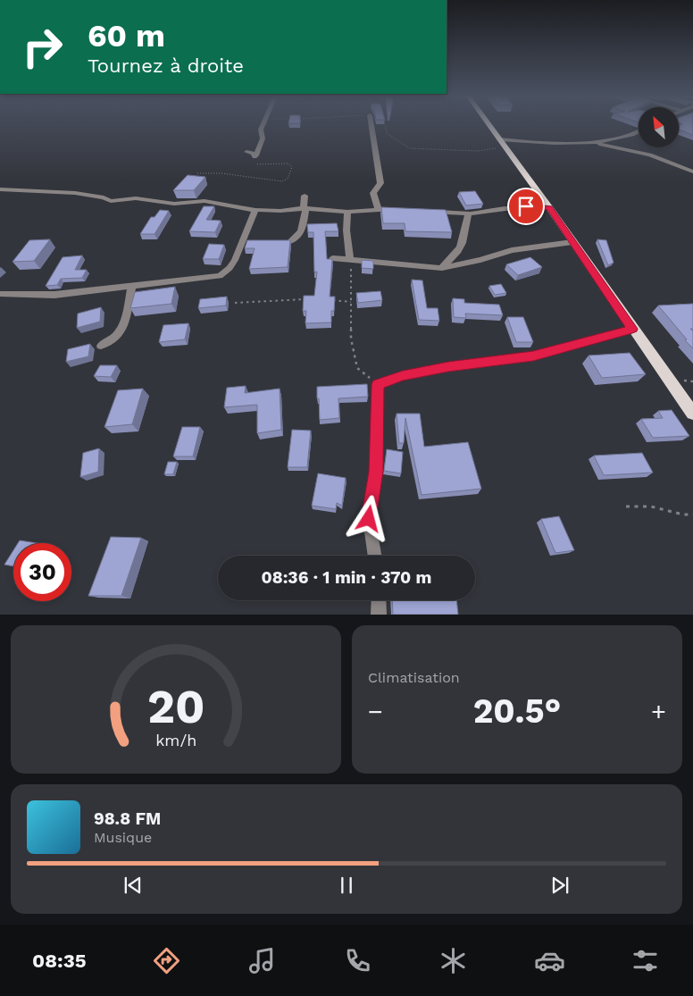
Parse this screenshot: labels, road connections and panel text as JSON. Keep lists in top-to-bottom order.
{
  "north": "top left",
  "page": {
    "turn": ["60 m", "Tournez à droite"],
    "limit": "30",
    "trip": "08:36 · 1 min · 370 m",
    "tile": "Climatisation",
    "heat": ["−", "20.5°", "+"],
    "song": ["98.8 FM", "Musique"],
    "tabs": "08:35",
    "gauge": ["20", "km/h"]
  }
}
